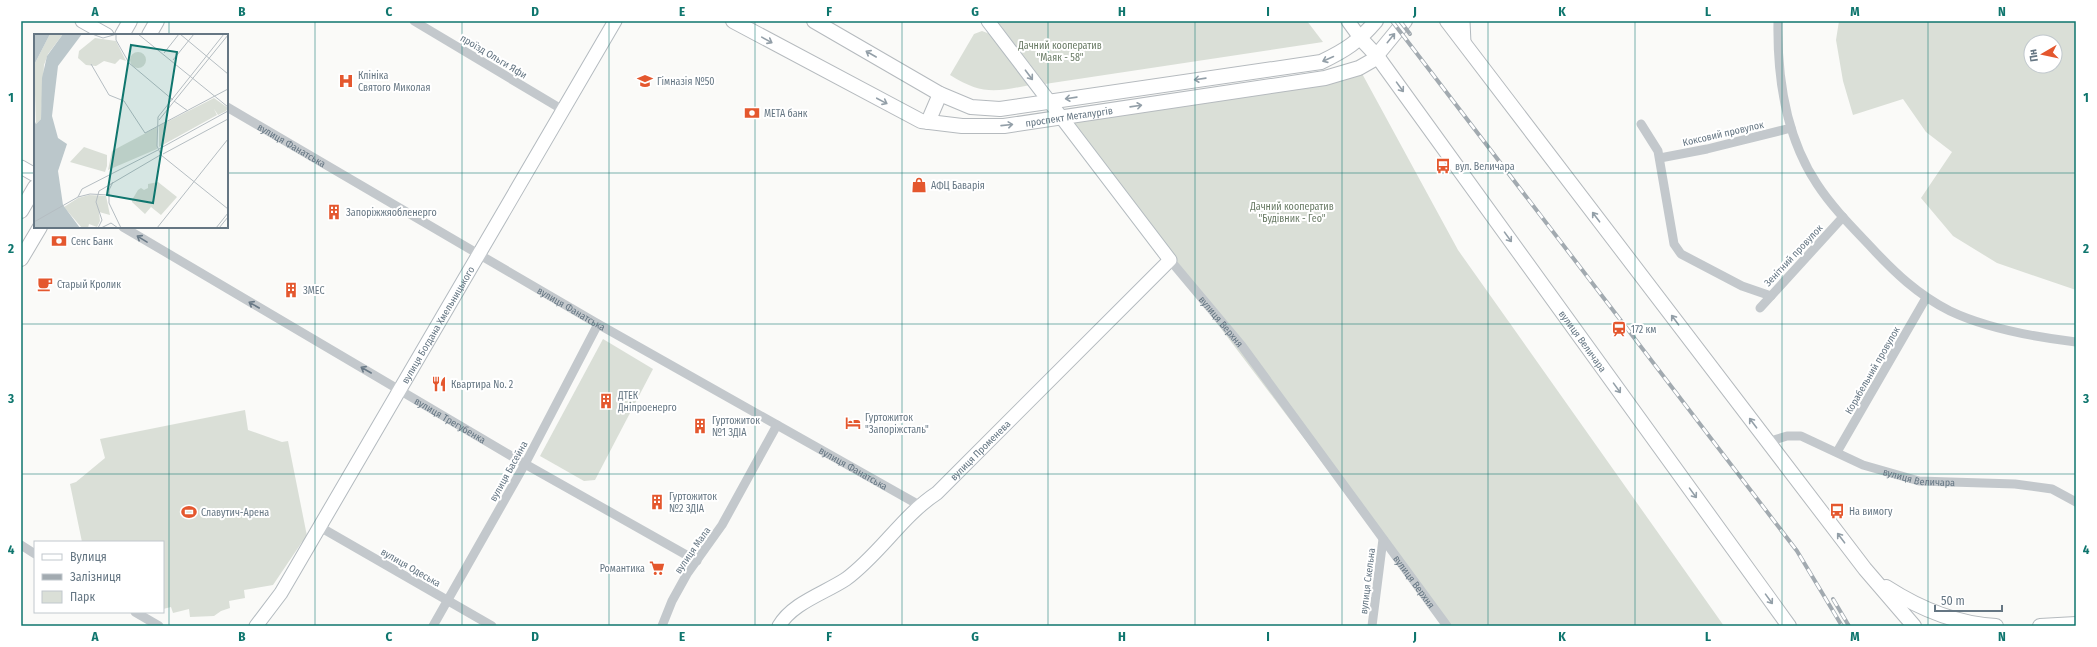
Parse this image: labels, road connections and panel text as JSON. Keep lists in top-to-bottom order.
{
  "streets": {
    "main road": ["проспект Металургів", "вулиця Величара"],
    "street": [
      "проїзд Ольги Яфи",
      "Коксовий провулок",
      "вулиця Фанатська",
      "Зенітний провулок",
      "вулиця Верхня",
      "вулиця Богдана Хмельницького",
      "Корабельний провулок",
      "вулиця Трегубенка",
      "вулиця Променева",
      "вулиця Басейна",
      "вулиця Мала",
      "вулиця Одеська",
      "вулиця Скельна"
    ]
  },
  "crossings": [
    ["проїзд Ольги Яфи", "вулиця Богдана Хмельницького"],
    ["проспект Металургів", "вулиця Верхня"],
    ["проспект Металургів", "вулиця Величара"],
    ["вулиця Фанатська", "вулиця Богдана Хмельницького"],
    ["вулиця Фанатська", "вулиця Променева"],
    ["вулиця Фанатська", "вулиця Басейна"],
    ["вулиця Фанатська", "вулиця Мала"],
    ["вулиця Верхня", "вулиця Променева"],
    ["вулиця Верхня", "вулиця Скельна"],
    ["вулиця Богдана Хмельницького", "вулиця Трегубенка"],
    ["вулиця Богдана Хмельницького", "вулиця Одеська"],
    ["вулиця Величара", "Корабельний провулок"],
    ["вулиця Трегубенка", "вулиця Басейна"],
    ["вулиця Трегубенка", "вулиця Мала"],
    ["вулиця Басейна", "вулиця Одеська"]
  ],
  "one_way": ["вулиця Трегубенка"],
  "parks": ["Дачний кооператив \"Маяк - 58\"", "Дачний кооператив \"Будівник - Гео\""],
  "places": {
    "hospital": ["Клініка Святого Миколая"],
    "school or university": ["Гімназія №50"],
    "bank": ["МЕТА банк", "Сенс Банк"],
    "bus stop": ["вул. Величара", "На вимогу"],
    "shop": ["АФЦ Баварiя"],
    "building": [
      "Запоріжжяобленерго",
      "ЗМЕС",
      "ДТЕК Дніпроенерго",
      "Гуртожиток №1 ЗДІА",
      "Гуртожиток №2 ЗДІА"
    ],
    "cafe": ["Старый Кролик"],
    "station": ["172 км"],
    "restaurant": ["Квартира No. 2"],
    "hotel": ["Гуртожиток \"Запоріжсталь\""],
    "sports": ["Славутич-Арена"],
    "supermarket": ["Романтика"]
  },
  "legend": ["Вулиця", "Залізниця", "Парк"],
  "scale_bar": "50 m",
  "north": "left",
  "grid": {
    "columns": [
      "A",
      "B",
      "C",
      "D",
      "E",
      "F",
      "G",
      "H",
      "I",
      "J",
      "K",
      "L",
      "M",
      "N"
    ],
    "rows": [
      "1",
      "2",
      "3",
      "4"
    ]
  }
}
